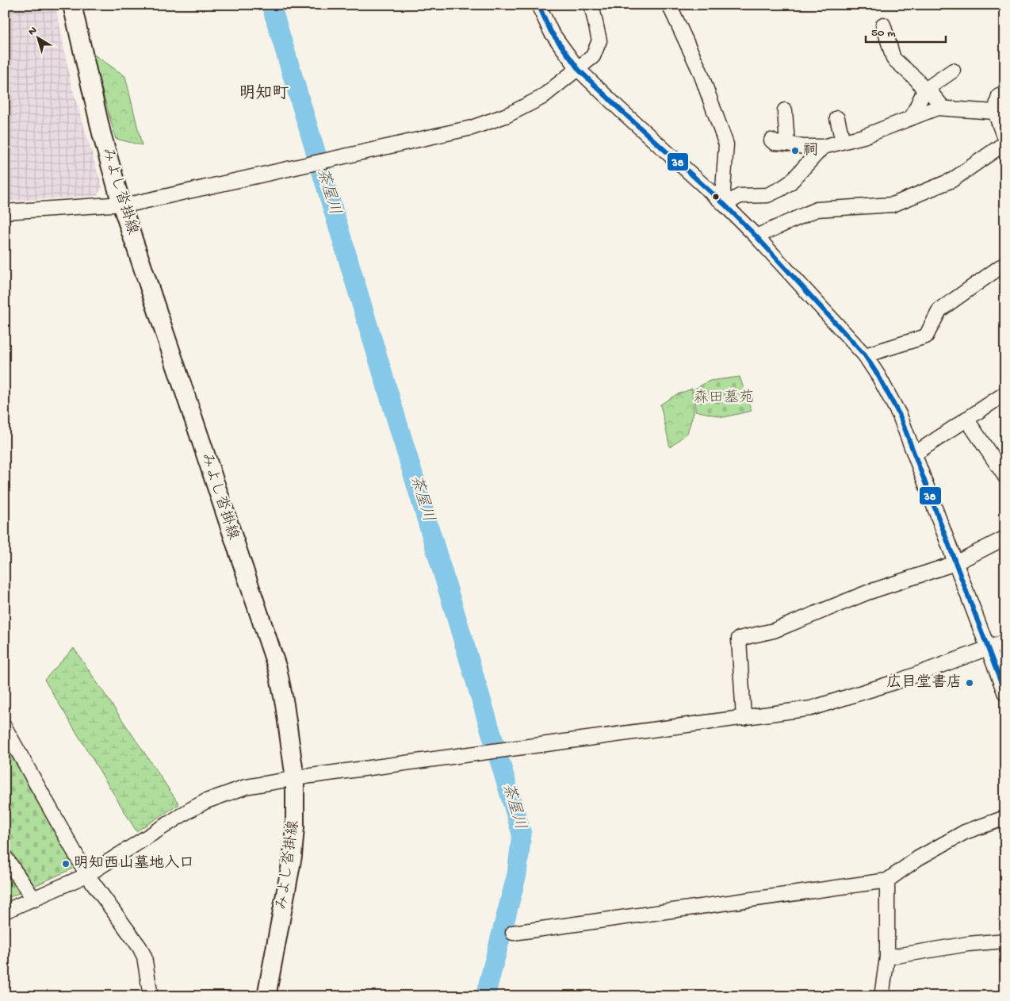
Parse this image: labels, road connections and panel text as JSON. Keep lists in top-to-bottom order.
{
  "streets": {
    "main road": ["みよし沓掛線"]
  },
  "districts": ["明知町"],
  "water": ["茶屋川"],
  "parks": ["森田墓苑"],
  "places": ["祠", "広目堂書店", "明知西山墓地入口"],
  "lines": ["transit line 38"],
  "scale_bar": "50 m",
  "north": "top left"
}
